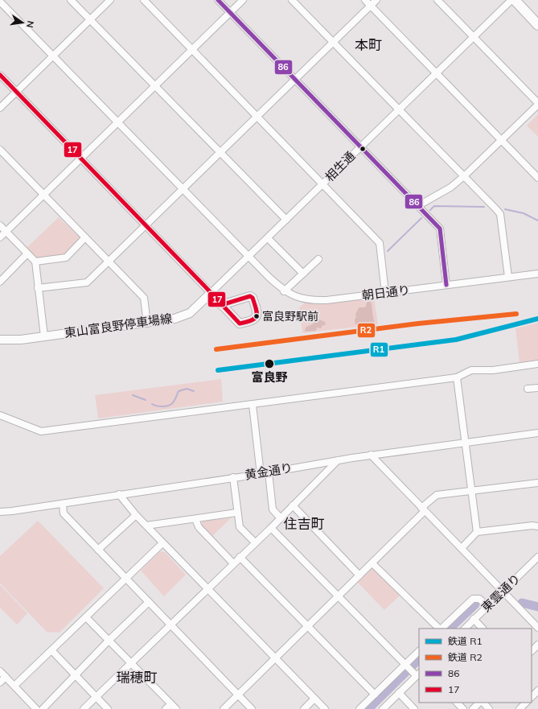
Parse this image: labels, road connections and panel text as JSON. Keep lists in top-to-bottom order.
{
  "streets": {
    "main road": ["東山富良野停車場線"],
    "street": [
      "相生通",
      "朝日通り",
      "黄金通り",
      "東雲通り"
    ]
  },
  "crossings": [
    ["相生通", "朝日通り"],
    ["相生通", "東山富良野停車場線"]
  ],
  "districts": ["本町", "住吉町", "瑞穂町"],
  "places": ["富良野駅前", "富良野"],
  "lines": [
    "transit line 86",
    "transit line 17",
    "rail line R2",
    "rail line R1"
  ],
  "legend": [
    "鉄道 R1",
    "鉄道 R2",
    "86",
    "17"
  ],
  "north": "right"
}
